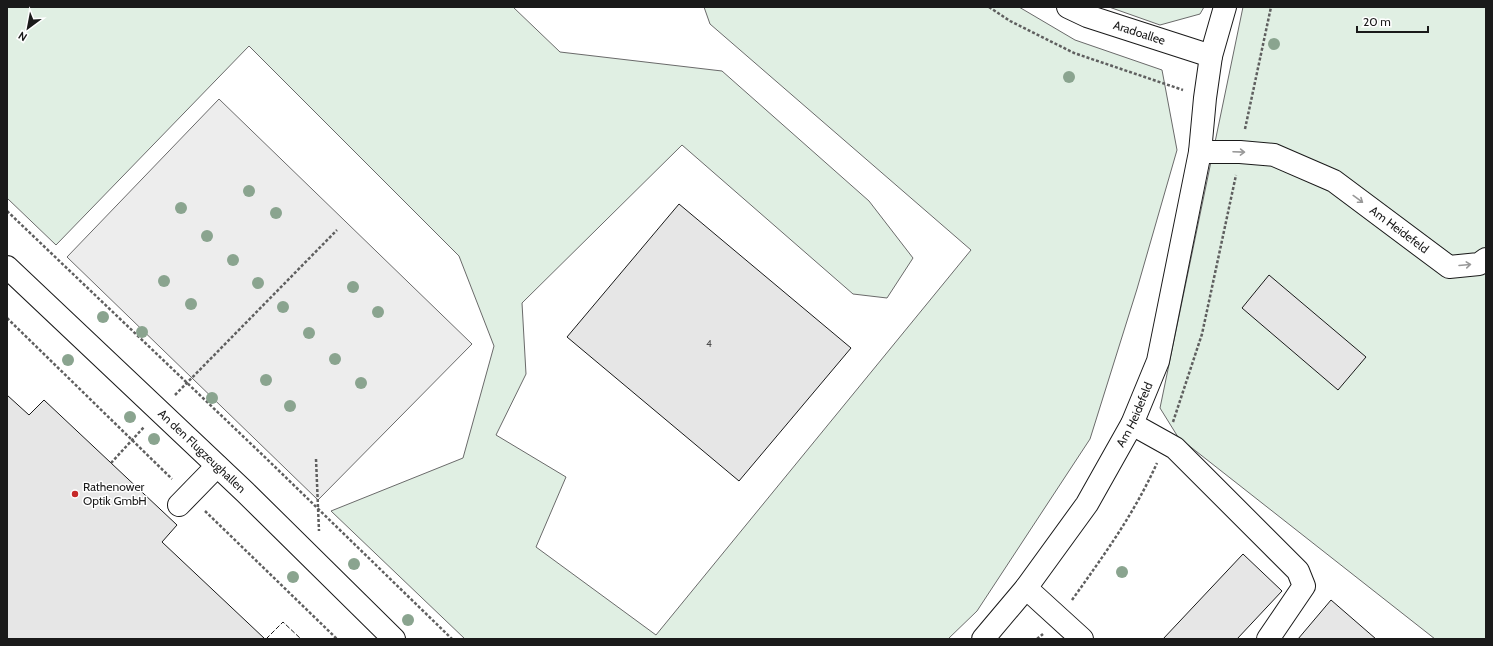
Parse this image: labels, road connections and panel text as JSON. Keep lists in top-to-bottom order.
{
  "streets": {
    "street": ["Aradoallee", "Am Heidefeld", "An den Flugzeughallen"]
  },
  "crossings": [
    ["Aradoallee", "Am Heidefeld"]
  ],
  "places": ["Rathenower Optik GmbH"],
  "house_numbers": ["4"],
  "scale_bar": "20 m",
  "north": "bottom left"
}
